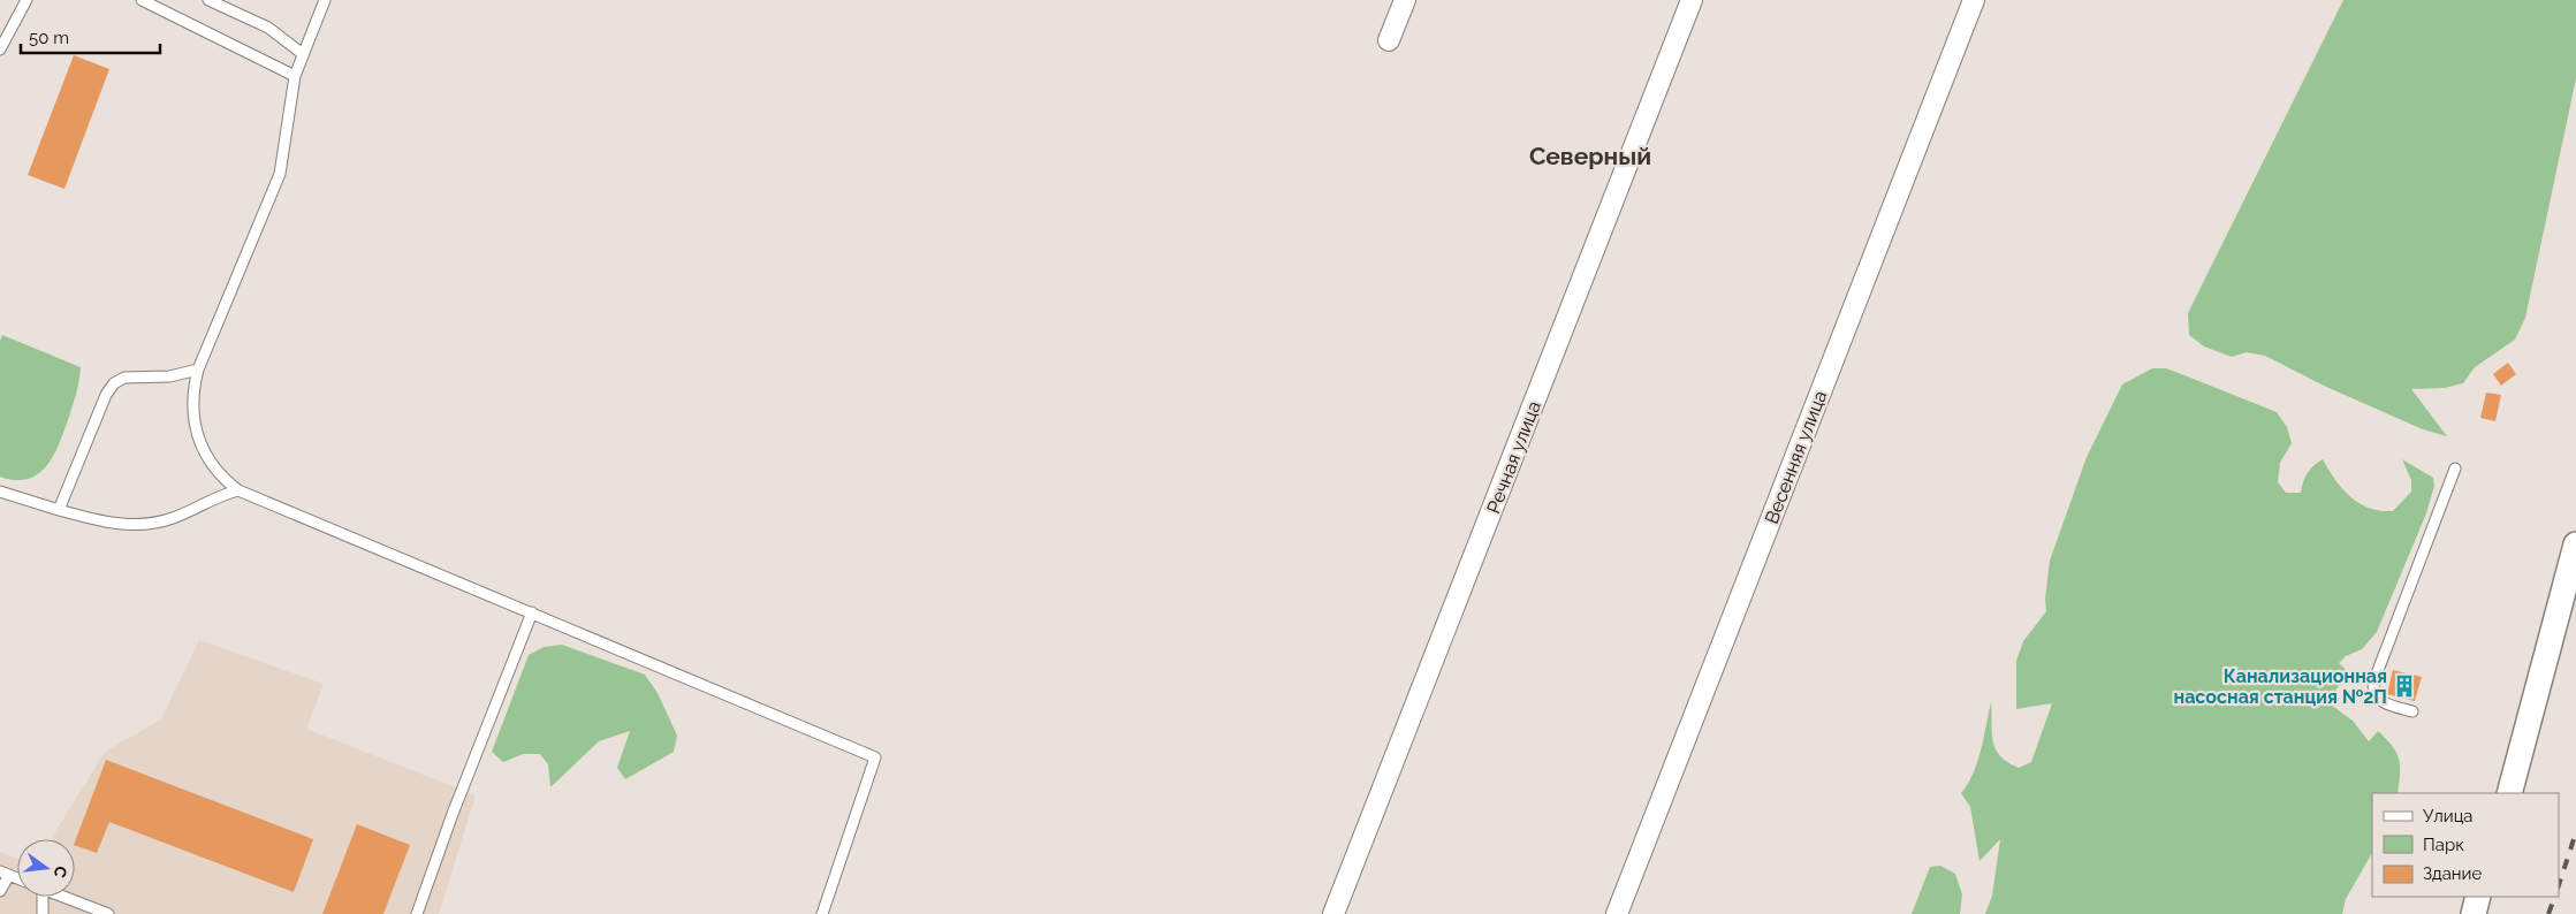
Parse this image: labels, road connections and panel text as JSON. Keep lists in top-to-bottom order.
{
  "streets": {
    "street": ["Речная улица", "Весенняя улица"]
  },
  "districts": ["Северный"],
  "places": {
    "building": ["Канализационная насосная станция №2П"]
  },
  "legend": ["Улица", "Парк", "Здание"],
  "scale_bar": "50 m",
  "north": "right"
}
